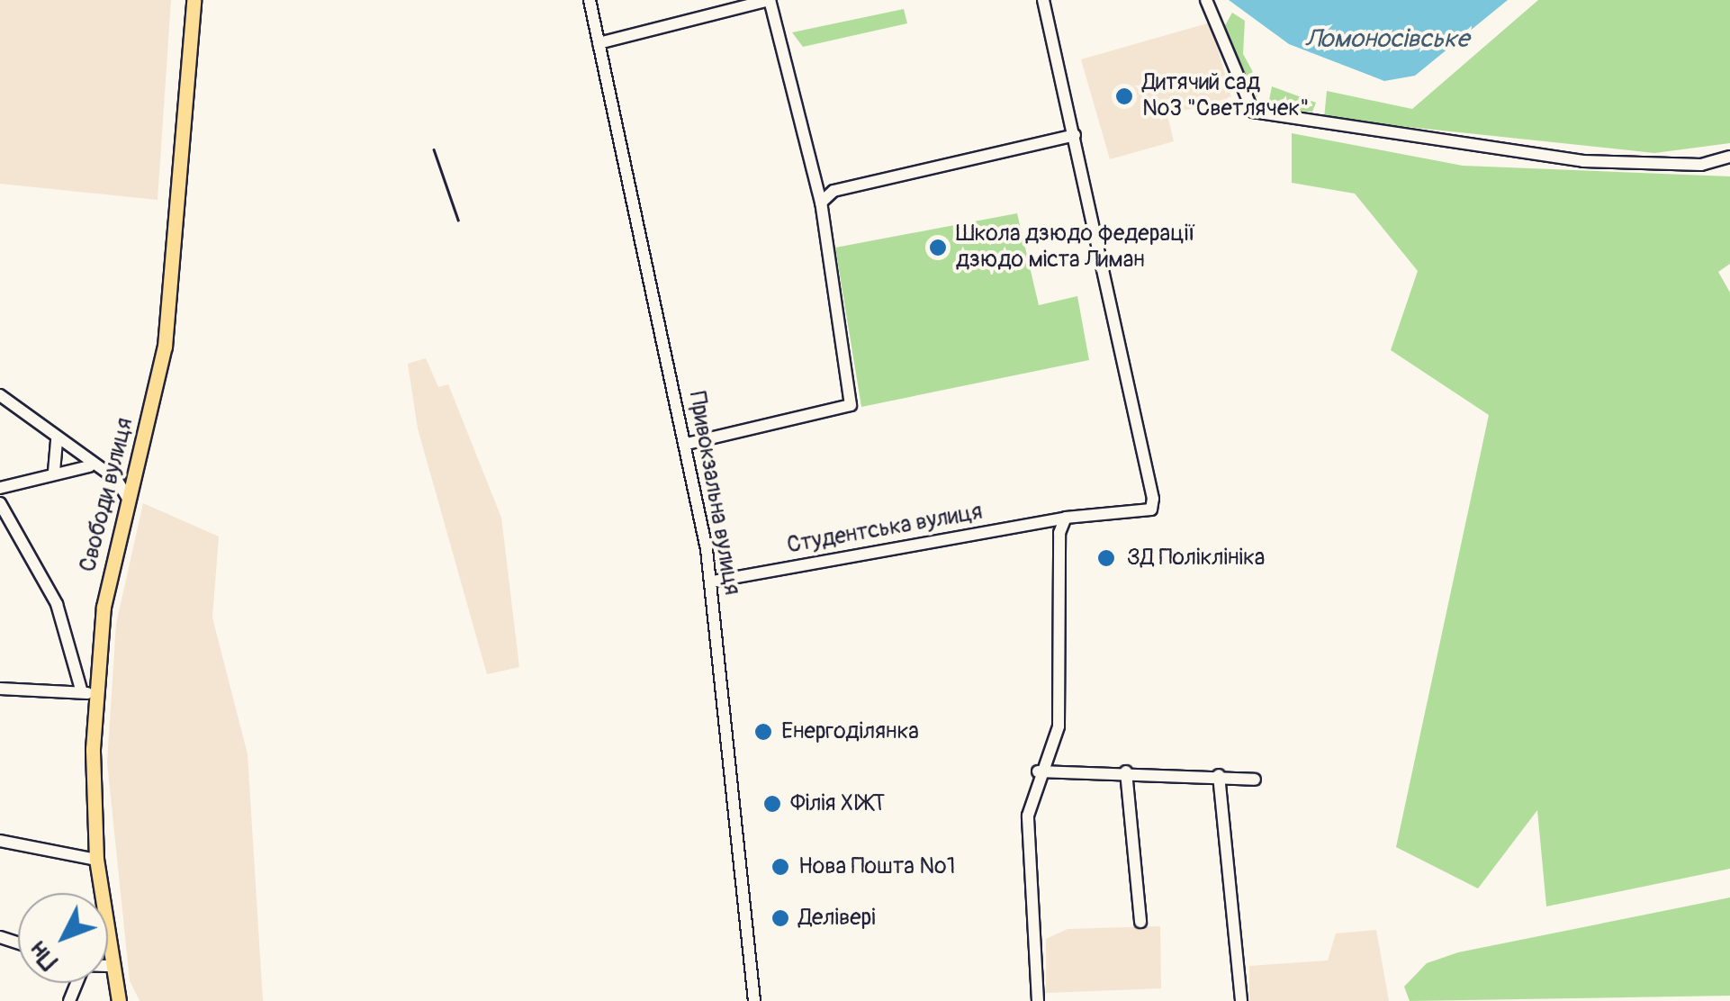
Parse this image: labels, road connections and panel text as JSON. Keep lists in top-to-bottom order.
{
  "streets": {
    "main road": ["Свободи вулиця"],
    "street": ["Привокзальна вулиця", "Студентська вулиця"]
  },
  "crossings": [
    ["Привокзальна вулиця", "Студентська вулиця"]
  ],
  "water": ["Ломоносівське"],
  "places": [
    "Дитячий сад №3 \"Светлячек\"",
    "Школа дзюдо федерації дзюдо міста Лиман",
    "ЗД Поліклініка",
    "Енергоділянка",
    "Філія ХІЖТ",
    "Нова Пошта №1",
    "Делівері"
  ],
  "north": "bottom left"
}
